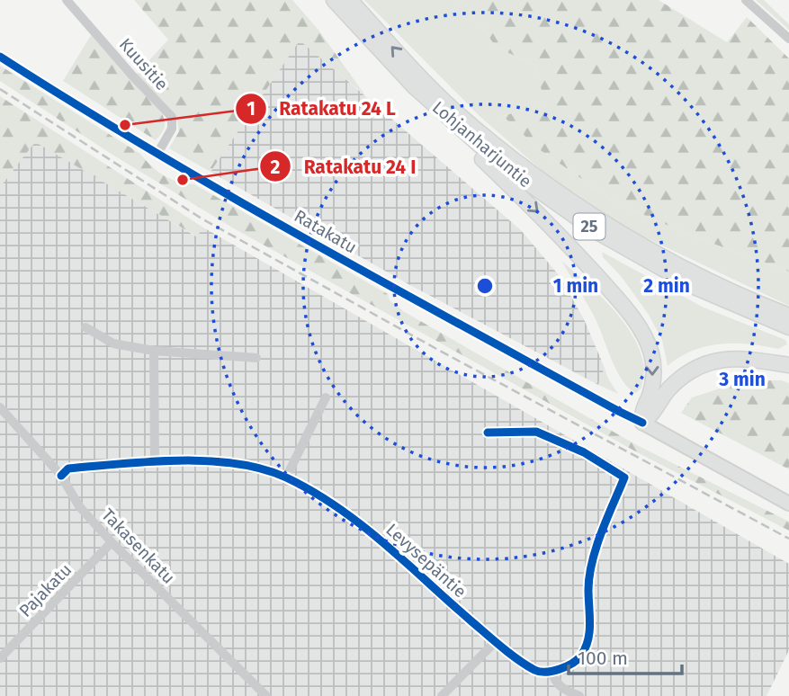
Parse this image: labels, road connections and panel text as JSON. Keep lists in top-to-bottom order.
{
  "streets": {
    "highway": ["Lohjanharjuntie", "25"],
    "main road": ["Ratakatu"],
    "street": [
      "Kuusitie",
      "Takasenkatu",
      "Levysepäntie",
      "Pajakatu"
    ]
  },
  "crossings": [
    ["Kuusitie", "Ratakatu"],
    ["Takasenkatu", "Levysepäntie"],
    ["Takasenkatu", "Pajakatu"]
  ],
  "places": ["Ratakatu 24 L", "Ratakatu 24 I"],
  "scale_bar": "100 m",
  "rings": ["1 min", "2 min", "3 min"]
}
